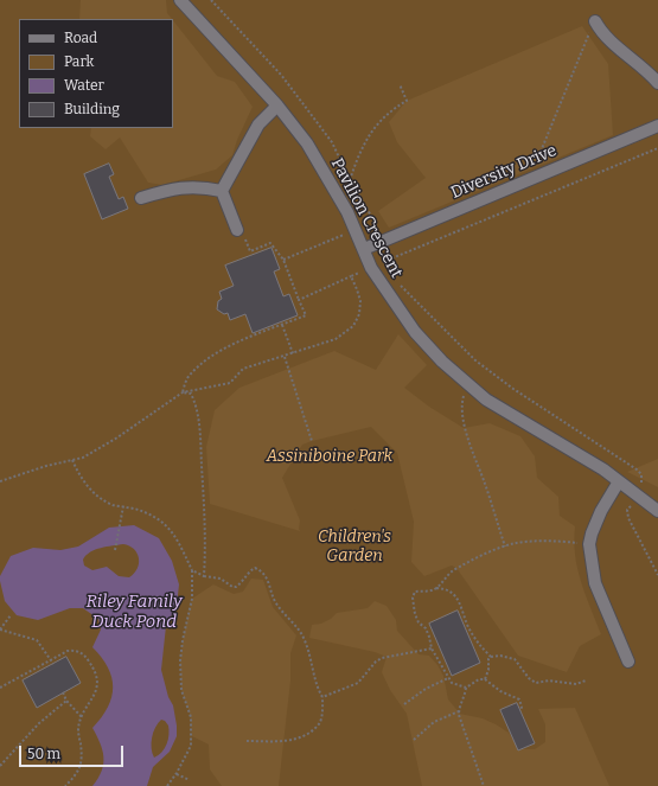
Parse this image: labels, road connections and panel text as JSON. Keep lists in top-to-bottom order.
{
  "streets": {
    "street": ["Diversity Drive", "Pavilion Crescent"]
  },
  "crossings": [
    ["Diversity Drive", "Pavilion Crescent"]
  ],
  "water": ["Riley Family Duck Pond"],
  "parks": ["Assiniboine Park", "Children's Garden"],
  "legend": [
    "Road",
    "Park",
    "Water",
    "Building"
  ],
  "scale_bar": "50 m"
}
